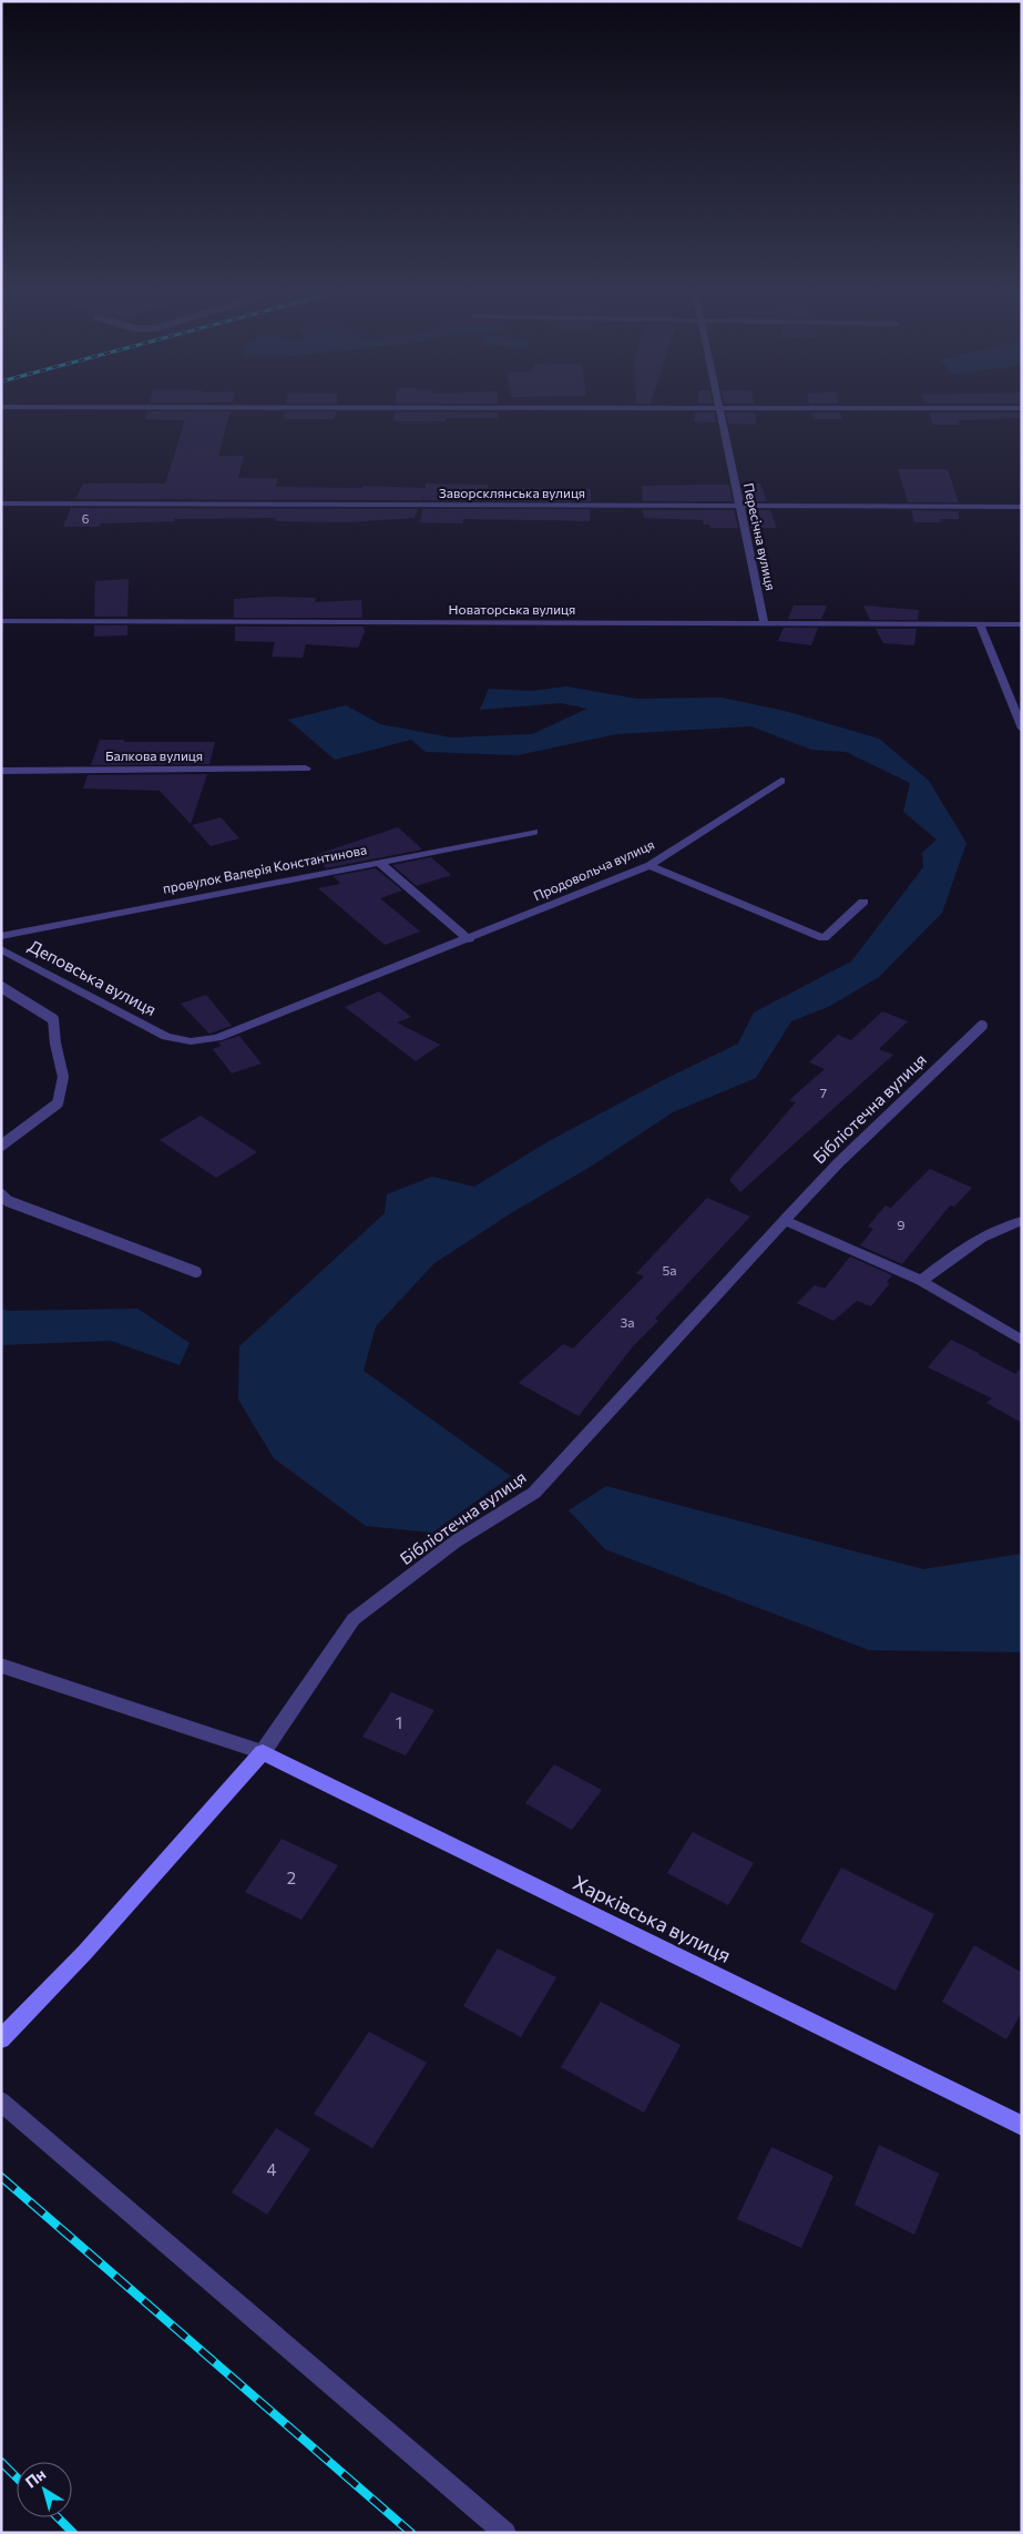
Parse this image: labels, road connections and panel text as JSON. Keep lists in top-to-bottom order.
{
  "streets": {
    "street": [
      "Заворсклянська вулиця",
      "Пересічна вулиця",
      "Новаторська вулиця",
      "Балкова вулиця",
      "провулок Валерія Константинова",
      "Продовольча вулиця",
      "Деповська вулиця",
      "Бібліотечна вулиця",
      "Харківська вулиця"
    ]
  },
  "crossings": [
    ["Заворсклянська вулиця", "Пересічна вулиця"],
    ["Пересічна вулиця", "Новаторська вулиця"],
    ["Продовольча вулиця", "Деповська вулиця"],
    ["Бібліотечна вулиця", "Харківська вулиця"]
  ],
  "house_numbers": [
    "6",
    "7",
    "9",
    "5а",
    "3а",
    "1",
    "2",
    "4"
  ],
  "north": "top left"
}
